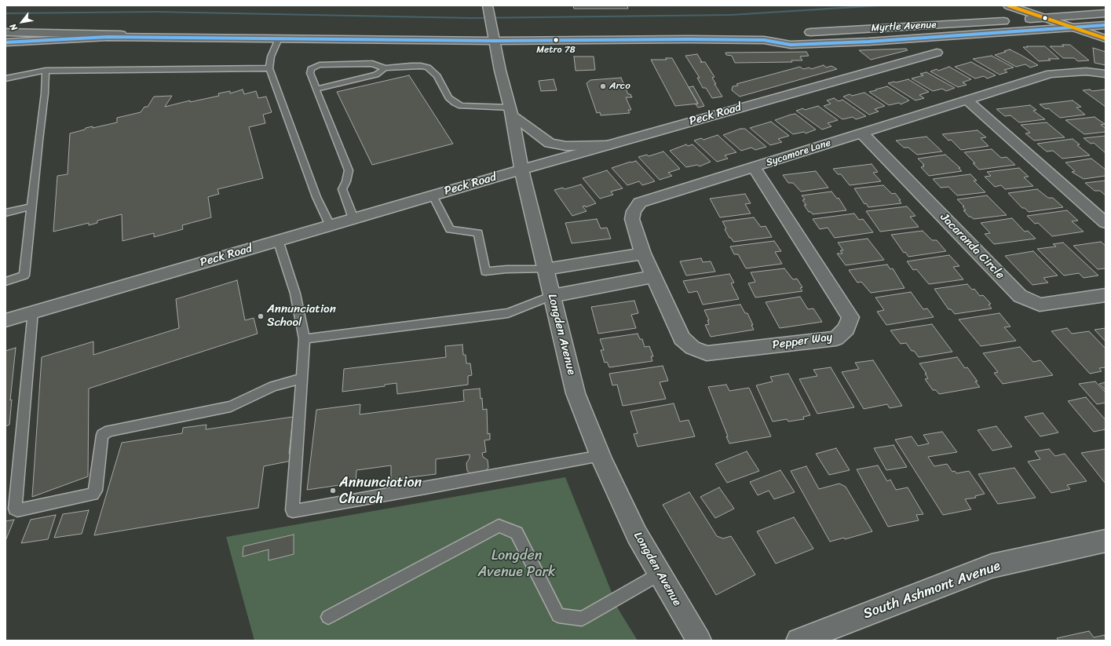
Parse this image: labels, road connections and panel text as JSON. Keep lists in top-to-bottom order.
{
  "streets": {
    "street": [
      "Myrtle Avenue",
      "Peck Road",
      "Sycamore Lane",
      "Jacaranda Circle",
      "Longden Avenue",
      "Pepper Way",
      "South Ashmont Avenue"
    ]
  },
  "crossings": [
    ["Myrtle Avenue", "Longden Avenue"],
    ["Peck Road", "Longden Avenue"],
    ["Sycamore Lane", "Jacaranda Circle"],
    ["Sycamore Lane", "Pepper Way"]
  ],
  "parks": ["Longden Avenue Park"],
  "places": [
    "Metro 78",
    "Arco",
    "Annunciation School",
    "Annunciation Church"
  ],
  "north": "bottom left"
}
